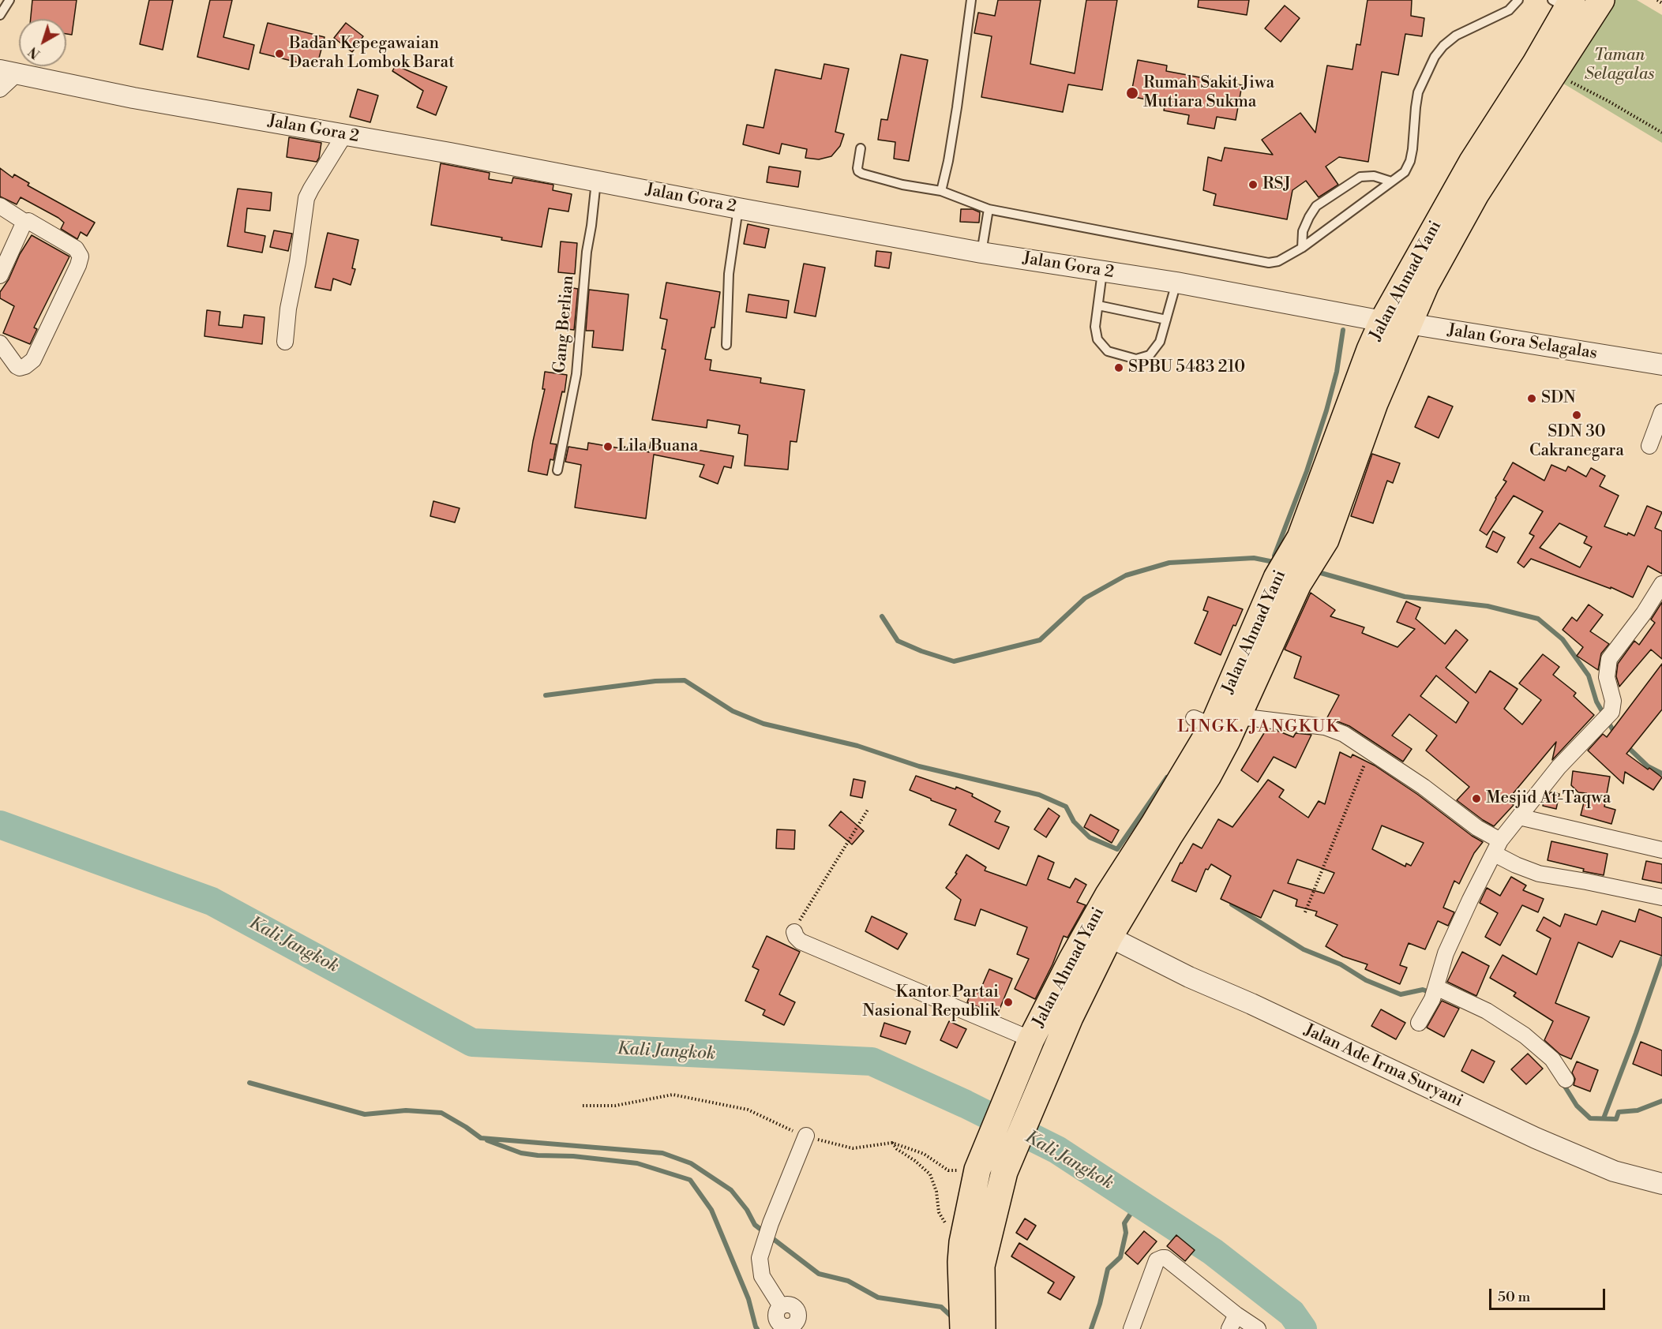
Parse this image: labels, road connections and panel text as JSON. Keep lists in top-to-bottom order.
{
  "streets": {
    "highway": ["Jalan Ahmad Yani"],
    "street": ["Jalan Gora 2", "Jalan Gora Selagalas", "Jalan Ade Irma Suryani"],
    "lane": ["Gang Berlian"]
  },
  "crossings": [
    ["Jalan Gora 2", "Jalan Ahmad Yani"],
    ["Jalan Gora 2", "Gang Berlian"],
    ["Jalan Gora 2", "Jalan Gora Selagalas"],
    ["Jalan Ahmad Yani", "Jalan Gora Selagalas"]
  ],
  "districts": ["LINGK. JANGKUK"],
  "water": ["Kali Jangkok"],
  "parks": ["Taman Selagalas"],
  "places": [
    "Badan Kepegawaian Daerah Lombok Barat",
    "Rumah Sakit Jiwa Mutiara Sukma",
    "RSJ",
    "SPBU 5483 210",
    "SDN",
    "SDN 30 Cakranegara",
    "Lila Buana",
    "Mesjid At-Taqwa",
    "Kantor Partai Nasional Republik"
  ],
  "scale_bar": "50 m",
  "north": "bottom left"
}
